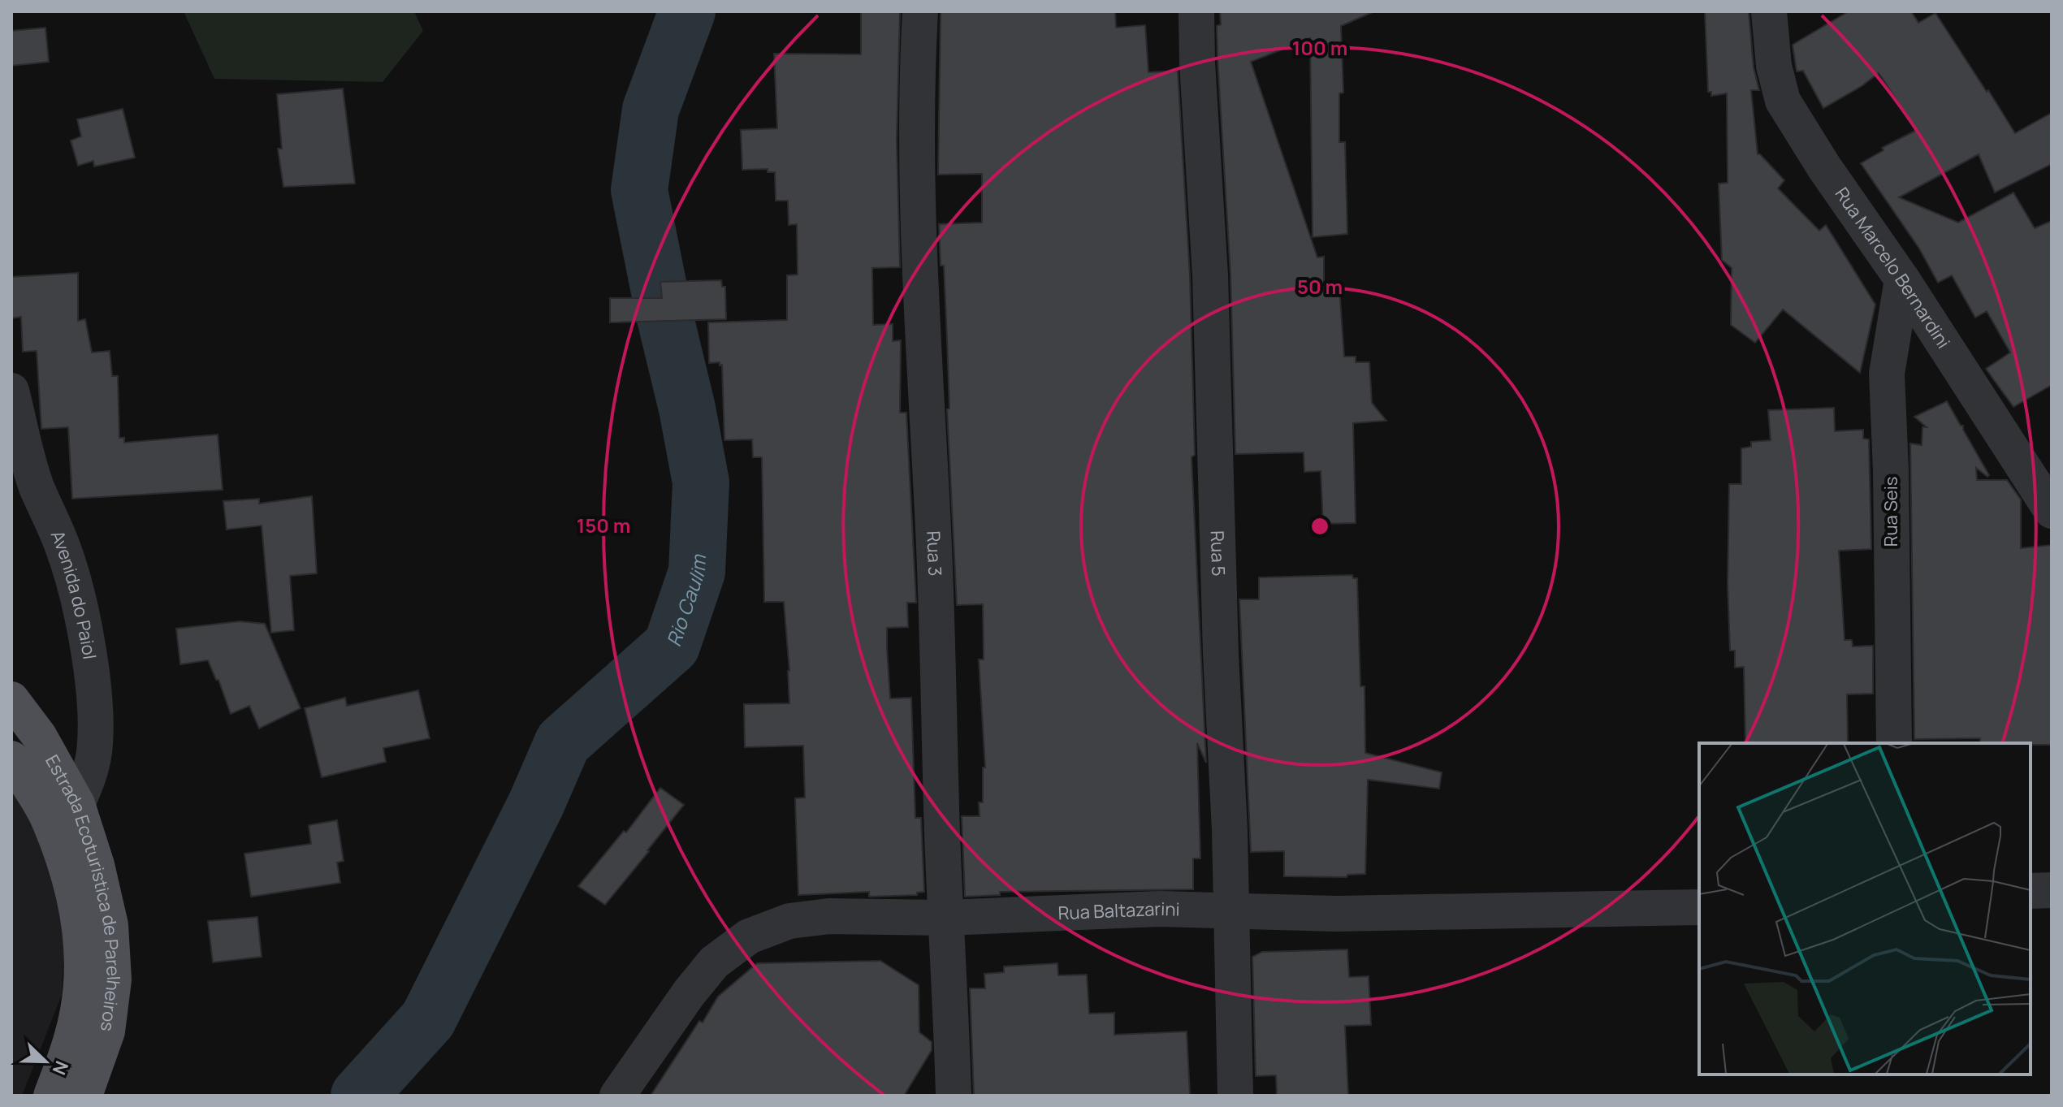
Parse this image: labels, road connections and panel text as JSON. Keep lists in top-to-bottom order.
{
  "streets": {
    "main road": ["Estrada Ecoturistica de Parelheiros"],
    "street": [
      "Rua Marcelo Bernardini",
      "Rua Seis",
      "Rua 3",
      "Rua 5",
      "Avenida do Paiol",
      "Rua Baltazarini"
    ]
  },
  "crossings": [
    ["Rua Marcelo Bernardini", "Rua Seis"],
    ["Rua 3", "Rua Baltazarini"],
    ["Rua 5", "Rua Baltazarini"],
    ["Avenida do Paiol", "Estrada Ecoturistica de Parelheiros"]
  ],
  "water": ["Rio Caulim"],
  "north": "bottom right",
  "rings": ["100 m", "50 m", "150 m"]
}
